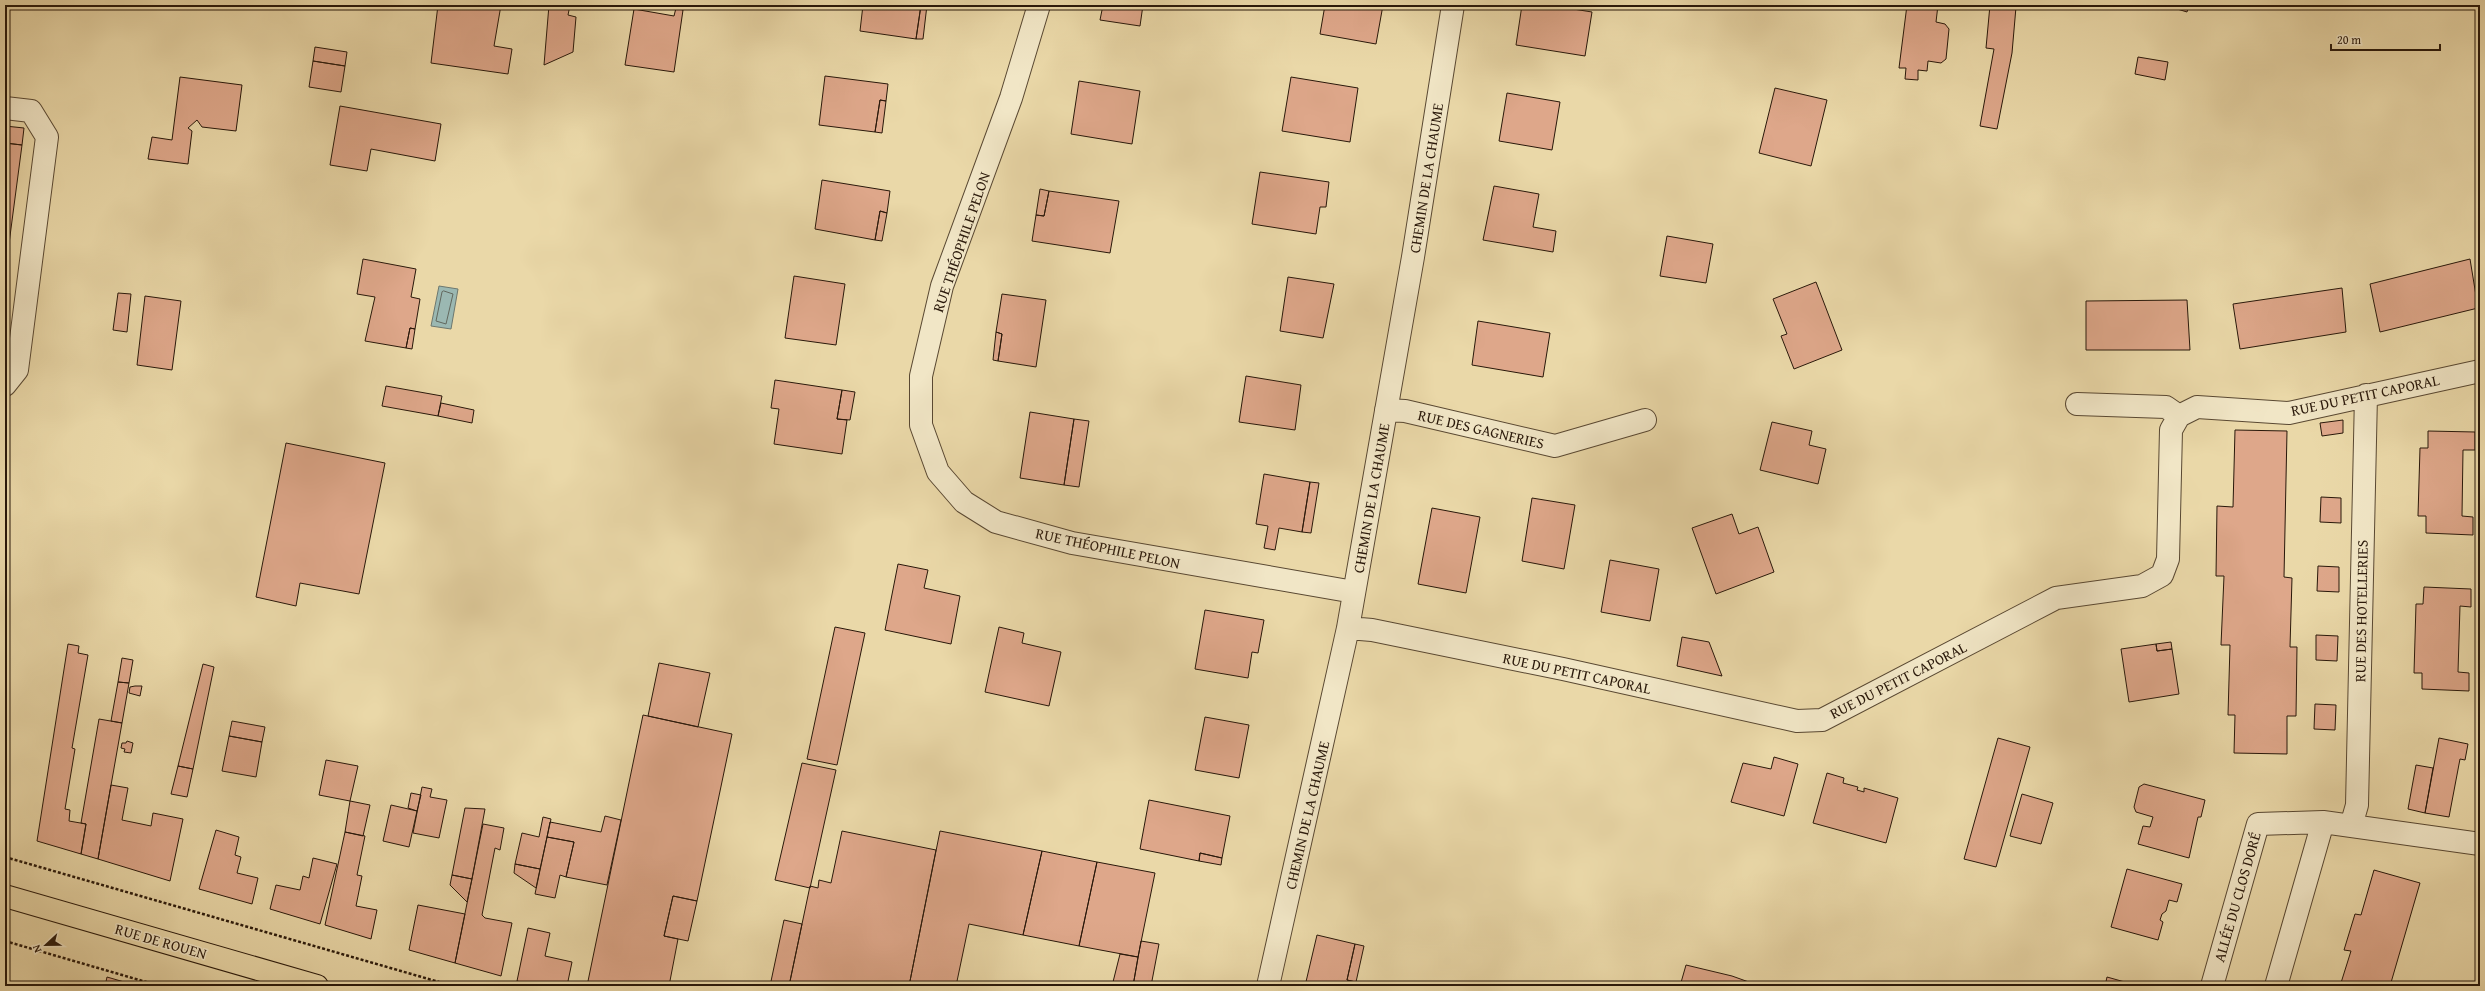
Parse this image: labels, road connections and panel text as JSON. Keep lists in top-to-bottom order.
{
  "streets": {
    "main road": ["RUE DE ROUEN"],
    "street": [
      "CHEMIN DE LA CHAUME",
      "RUE THÉOPHILE PELON",
      "RUE DU PETIT CAPORAL",
      "RUE DES GAGNERIES",
      "RUE DES HOTELLERIES",
      "ALLÉE DU CLOS DORÉ"
    ]
  },
  "crossings": [
    ["CHEMIN DE LA CHAUME", "RUE THÉOPHILE PELON"],
    ["CHEMIN DE LA CHAUME", "RUE DU PETIT CAPORAL"],
    ["CHEMIN DE LA CHAUME", "RUE DES GAGNERIES"],
    ["RUE DU PETIT CAPORAL", "RUE DES HOTELLERIES"],
    ["RUE DES HOTELLERIES", "ALLÉE DU CLOS DORÉ"]
  ],
  "scale_bar": "20 m",
  "north": "left"
}
